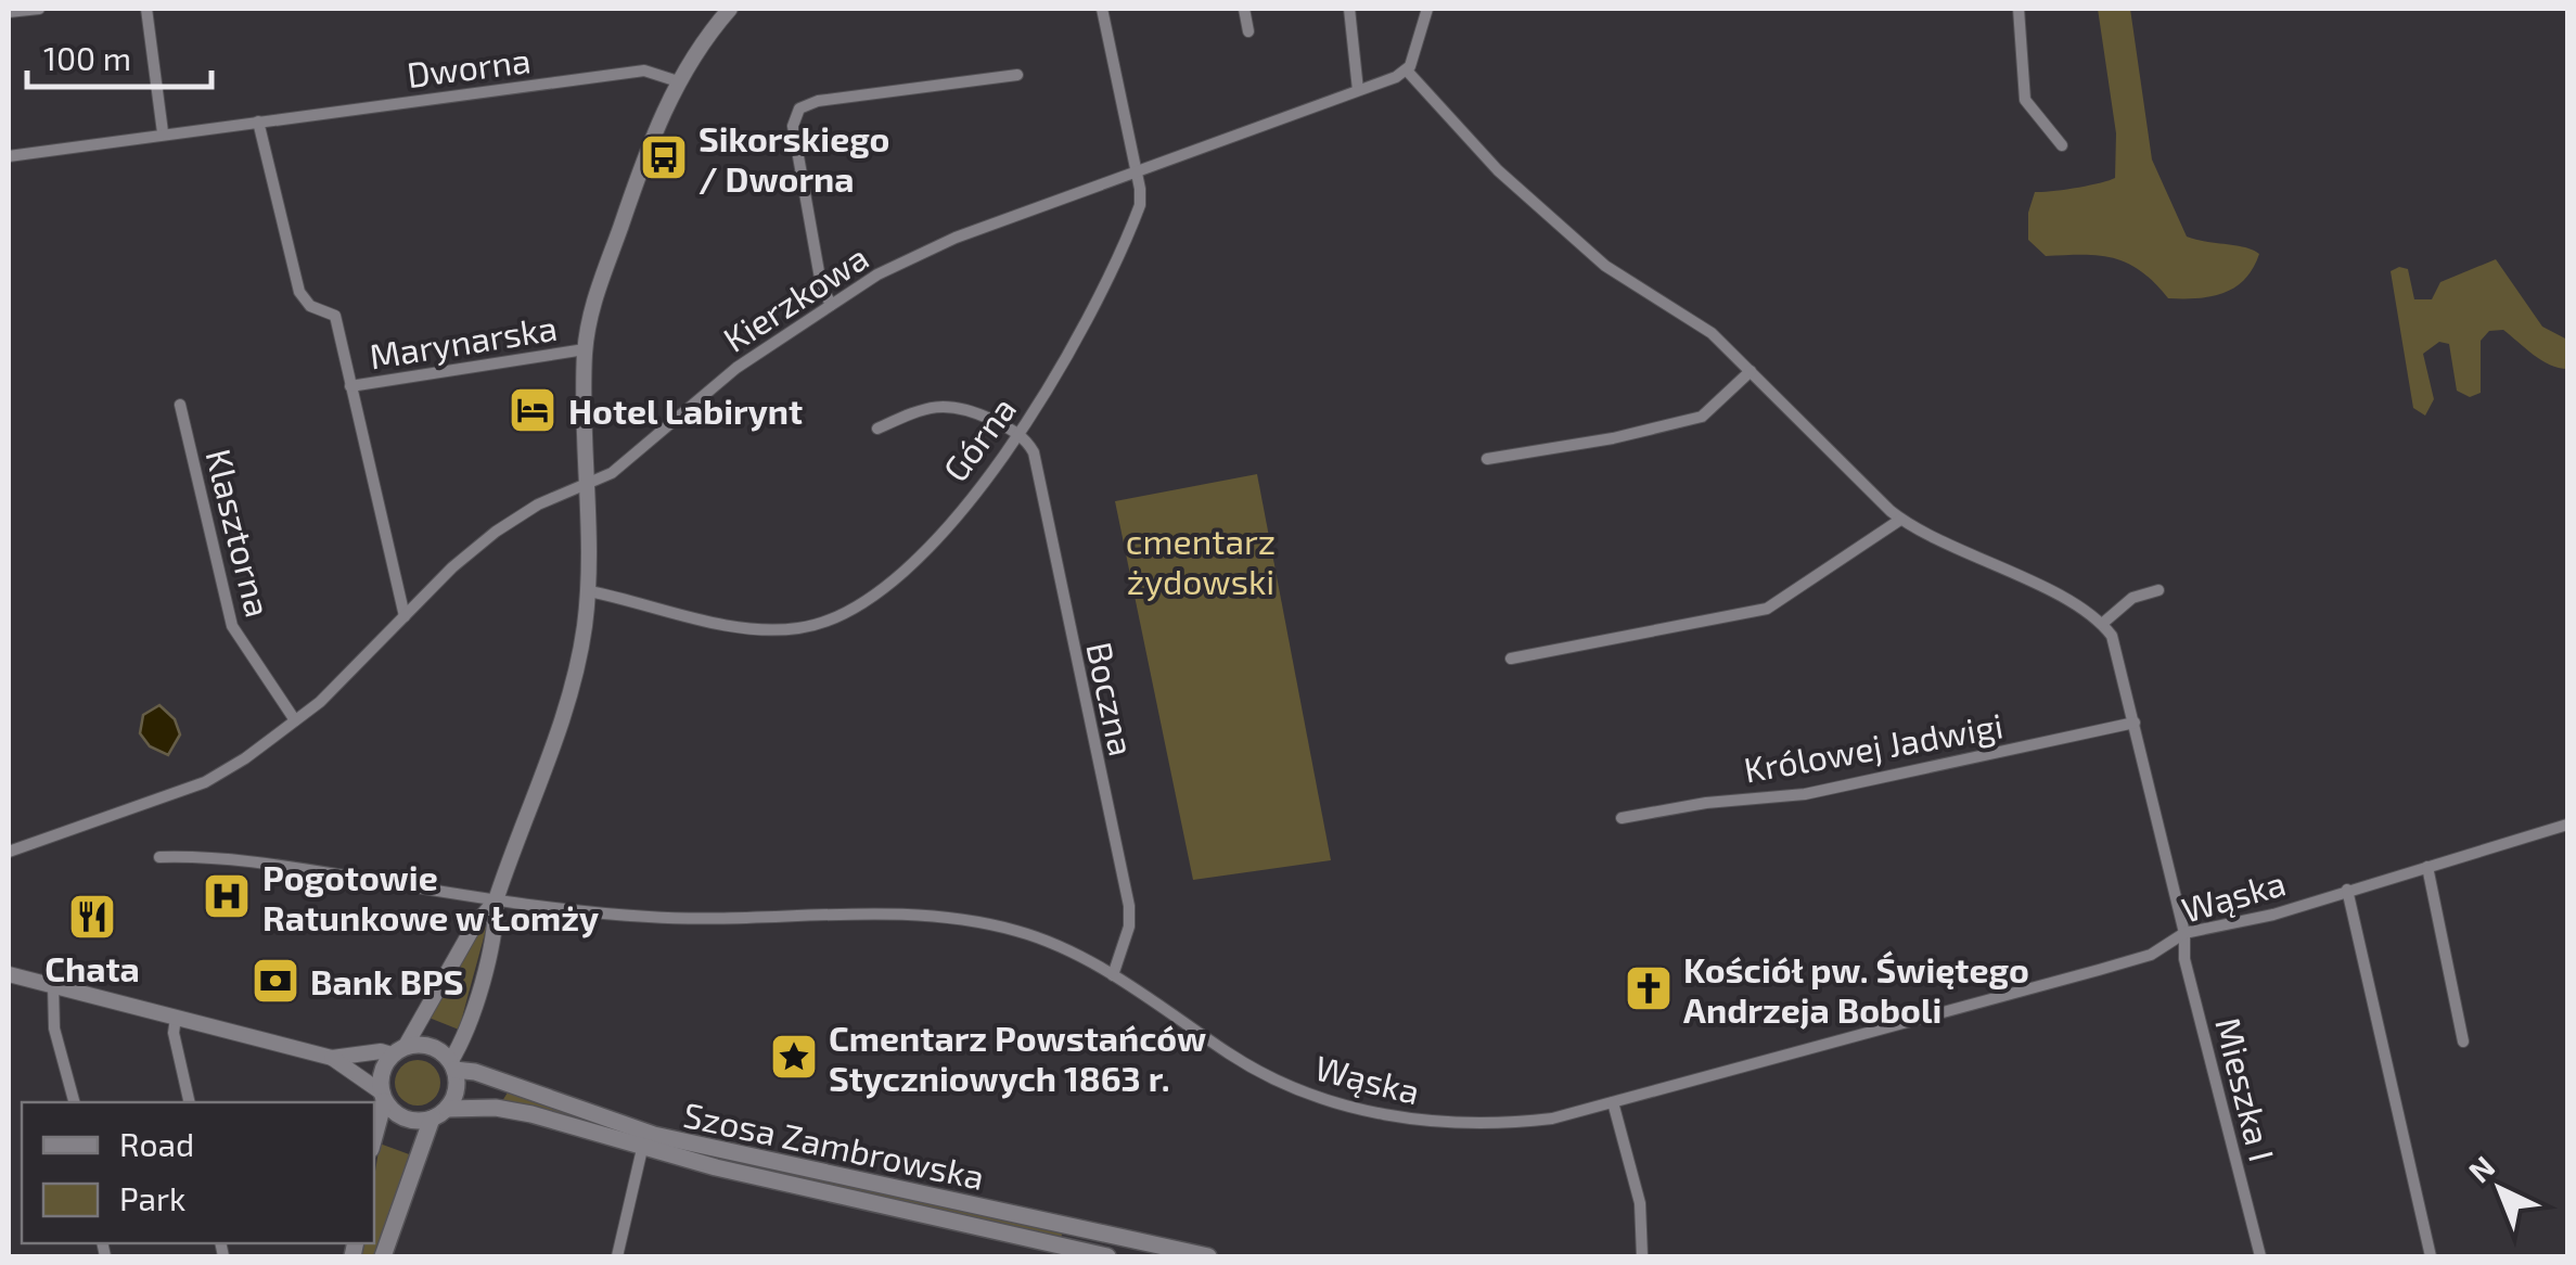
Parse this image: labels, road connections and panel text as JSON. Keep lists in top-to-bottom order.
{
  "streets": {
    "main road": ["Szosa Zambrowska"],
    "street": [
      "Dworna",
      "Kierzkowa",
      "Marynarska",
      "Górna",
      "Klasztorna",
      "Boczna",
      "Królowej Jadwigi",
      "Wąska",
      "Mieszka I"
    ]
  },
  "crossings": [
    ["Dworna", "Marynarska"],
    ["Kierzkowa", "Marynarska"],
    ["Kierzkowa", "Górna"],
    ["Kierzkowa", "Klasztorna"],
    ["Górna", "Boczna"],
    ["Boczna", "Wąska"],
    ["Królowej Jadwigi", "Mieszka I"],
    ["Wąska", "Mieszka I"]
  ],
  "parks": ["cmentarz żydowski"],
  "places": {
    "bus stop": ["Sikorskiego / Dworna"],
    "hotel": ["Hotel Labirynt"],
    "hospital": ["Pogotowie Ratunkowe w Łomży"],
    "restaurant": ["Chata"],
    "bank": ["Bank BPS"],
    "church": ["Kościół pw. Świętego Andrzeja Boboli"],
    "place": ["Cmentarz Powstańców Styczniowych 1863 r."]
  },
  "legend": ["Road", "Park"],
  "scale_bar": "100 m",
  "north": "top left"
}
